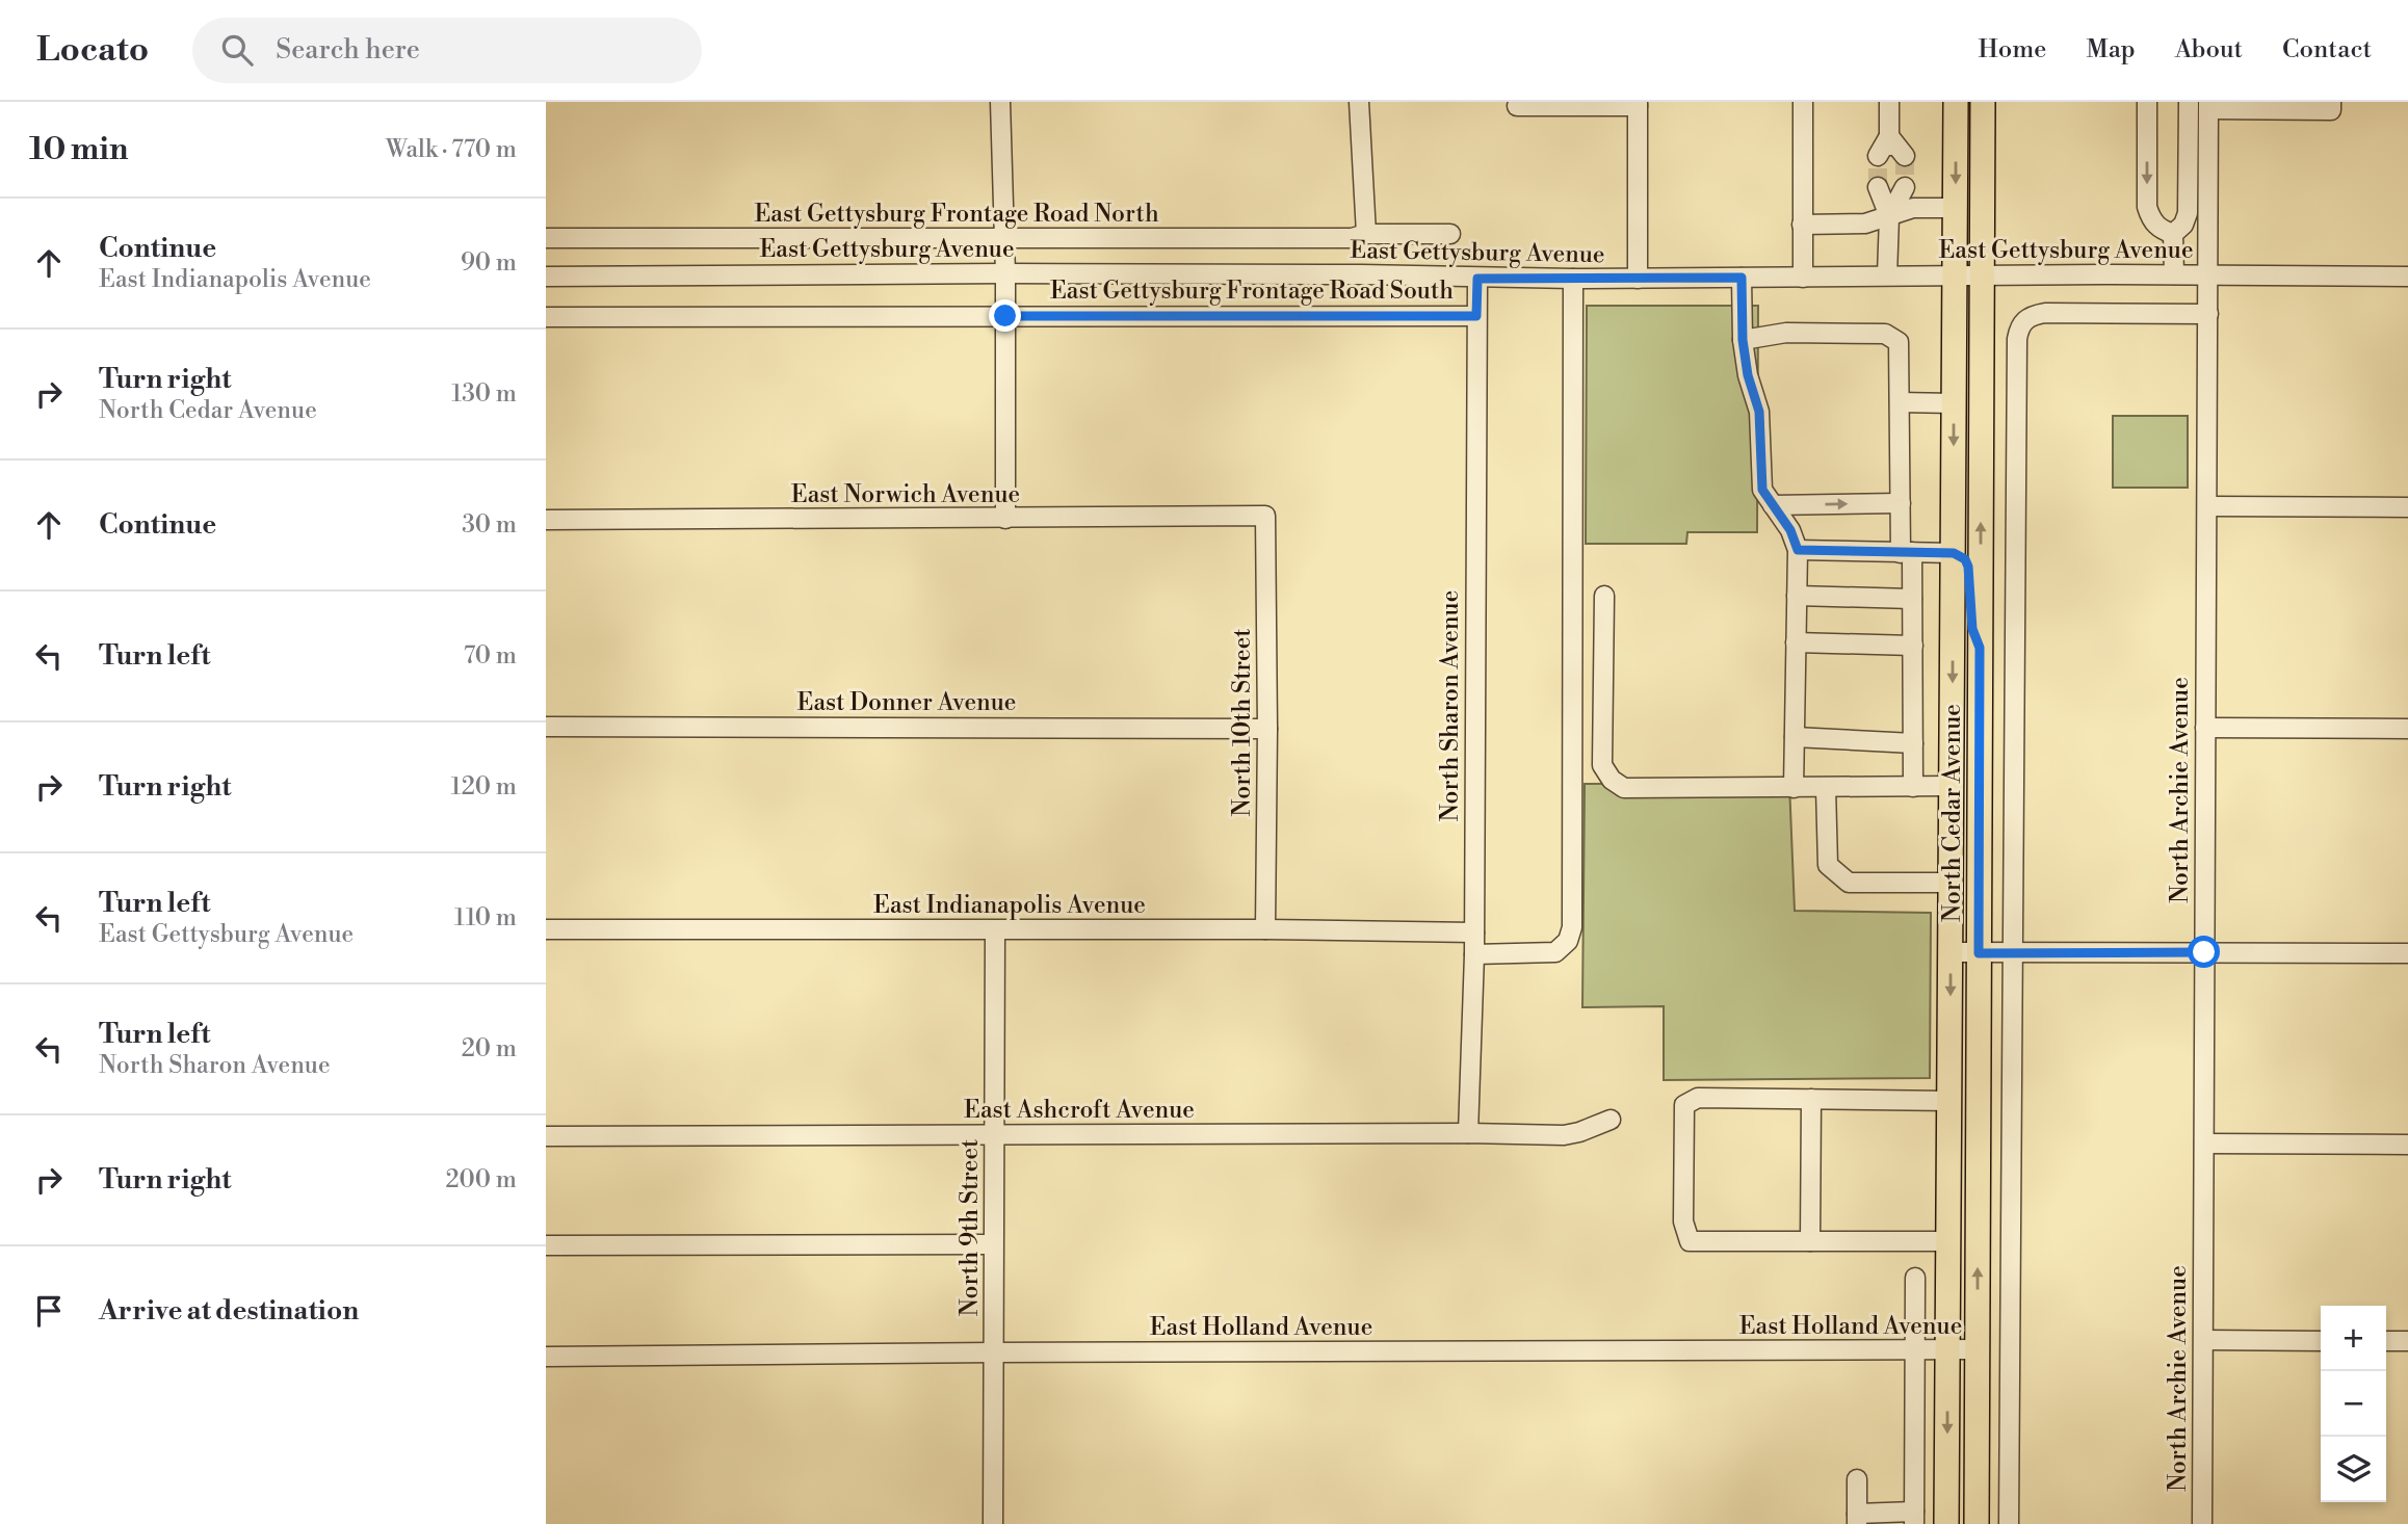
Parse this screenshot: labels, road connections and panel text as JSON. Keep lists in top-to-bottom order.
{
  "streets": {
    "main road": ["North Cedar Avenue"],
    "street": [
      "East Gettysburg Frontage Road North",
      "East Gettysburg Avenue",
      "East Gettysburg Frontage Road South",
      "East Norwich Avenue",
      "East Donner Avenue",
      "North Sharon Avenue",
      "North 10th Street",
      "North Archie Avenue",
      "East Indianapolis Avenue",
      "East Ashcroft Avenue",
      "North 9th Street",
      "East Holland Avenue"
    ]
  },
  "crossings": [
    ["East Gettysburg Avenue", "North Sharon Avenue"],
    ["East Gettysburg Avenue", "North Archie Avenue"],
    ["East Gettysburg Avenue", "North Cedar Avenue"],
    ["East Gettysburg Frontage Road South", "North Sharon Avenue"],
    ["East Norwich Avenue", "North 10th Street"],
    ["East Donner Avenue", "North 10th Street"],
    ["North Sharon Avenue", "East Indianapolis Avenue"],
    ["North Sharon Avenue", "East Ashcroft Avenue"],
    ["North 10th Street", "East Indianapolis Avenue"],
    ["North Cedar Avenue", "East Holland Avenue"],
    ["East Indianapolis Avenue", "North 9th Street"],
    ["East Ashcroft Avenue", "North 9th Street"],
    ["North 9th Street", "East Holland Avenue"]
  ],
  "page": {
    "header": "Locato",
    "search": "Search here",
    "nav": [
      "Home",
      "Map",
      "About",
      "Contact"
    ],
    "heading": ["10 min", "Walk · 770 m"],
    "list": [
      ["Continue", "East Indianapolis Avenue", "90 m"],
      ["Turn right", "North Cedar Avenue", "130 m"],
      ["Continue", "30 m"],
      ["Turn left", "70 m"],
      ["Turn right", "120 m"],
      ["Turn left", "East Gettysburg Avenue", "110 m"],
      ["Turn left", "North Sharon Avenue", "20 m"],
      ["Turn right", "200 m"],
      "Arrive at destination"
    ],
    "map_buttons": ["+", "−"]
  }
}
